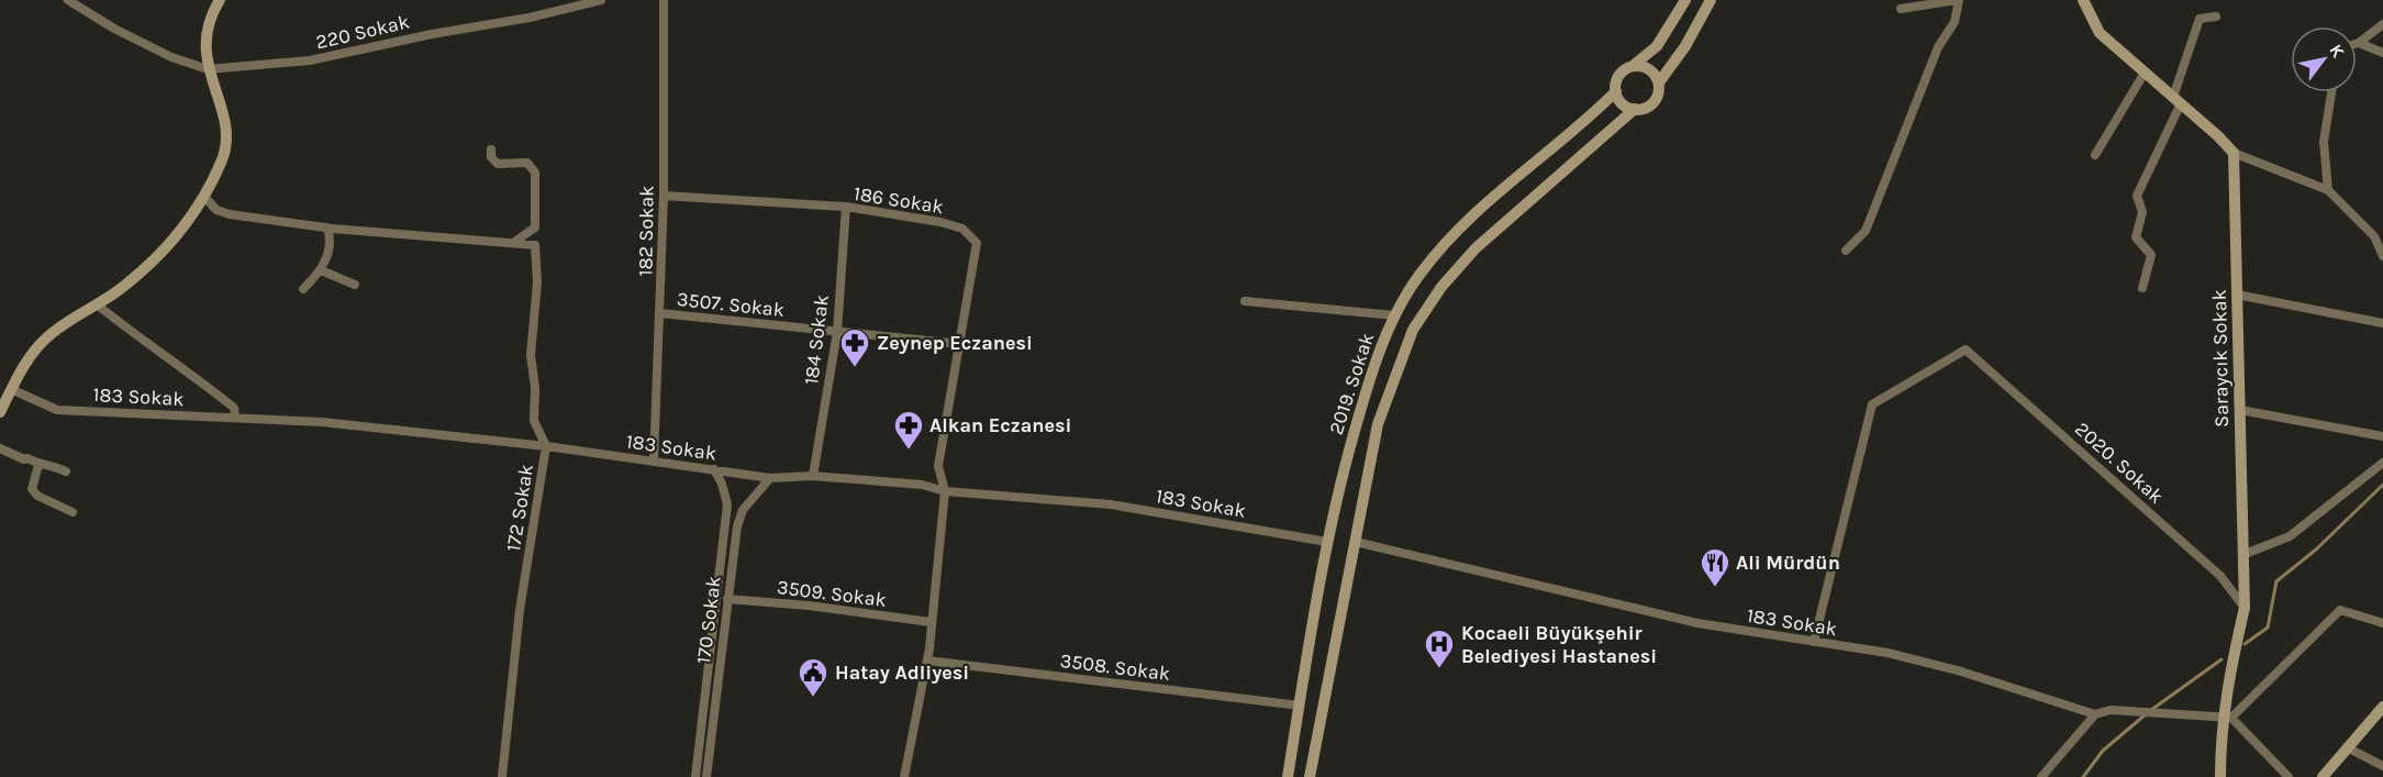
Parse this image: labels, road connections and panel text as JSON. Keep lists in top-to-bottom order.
{
  "streets": {
    "street": [
      "220 Sokak",
      "186 Sokak",
      "182 Sokak",
      "3507. Sokak",
      "184 Sokak",
      "Saraycık Sokak",
      "2019. Sokak",
      "183 Sokak",
      "2020. Sokak",
      "172 Sokak",
      "3509. Sokak",
      "170 Sokak",
      "3508. Sokak"
    ]
  },
  "crossings": [
    ["186 Sokak", "182 Sokak"],
    ["186 Sokak", "3507. Sokak"],
    ["186 Sokak", "184 Sokak"],
    ["186 Sokak", "183 Sokak"],
    ["186 Sokak", "3509. Sokak"],
    ["186 Sokak", "3508. Sokak"],
    ["182 Sokak", "3507. Sokak"],
    ["182 Sokak", "183 Sokak"],
    ["3507. Sokak", "184 Sokak"],
    ["184 Sokak", "183 Sokak"],
    ["Saraycık Sokak", "183 Sokak"],
    ["Saraycık Sokak", "2020. Sokak"],
    ["2019. Sokak", "183 Sokak"],
    ["2019. Sokak", "3508. Sokak"],
    ["183 Sokak", "2020. Sokak"],
    ["183 Sokak", "172 Sokak"],
    ["183 Sokak", "170 Sokak"],
    ["3509. Sokak", "170 Sokak"]
  ],
  "places": {
    "pharmacy": ["Zeynep Eczanesi", "Alkan Eczanesi"],
    "restaurant": ["Ali Mürdün"],
    "hospital": ["Kocaeli Büyükşehir Belediyesi Hastanesi"],
    "public building": ["Hatay Adliyesi"]
  },
  "north": "top right"
}
